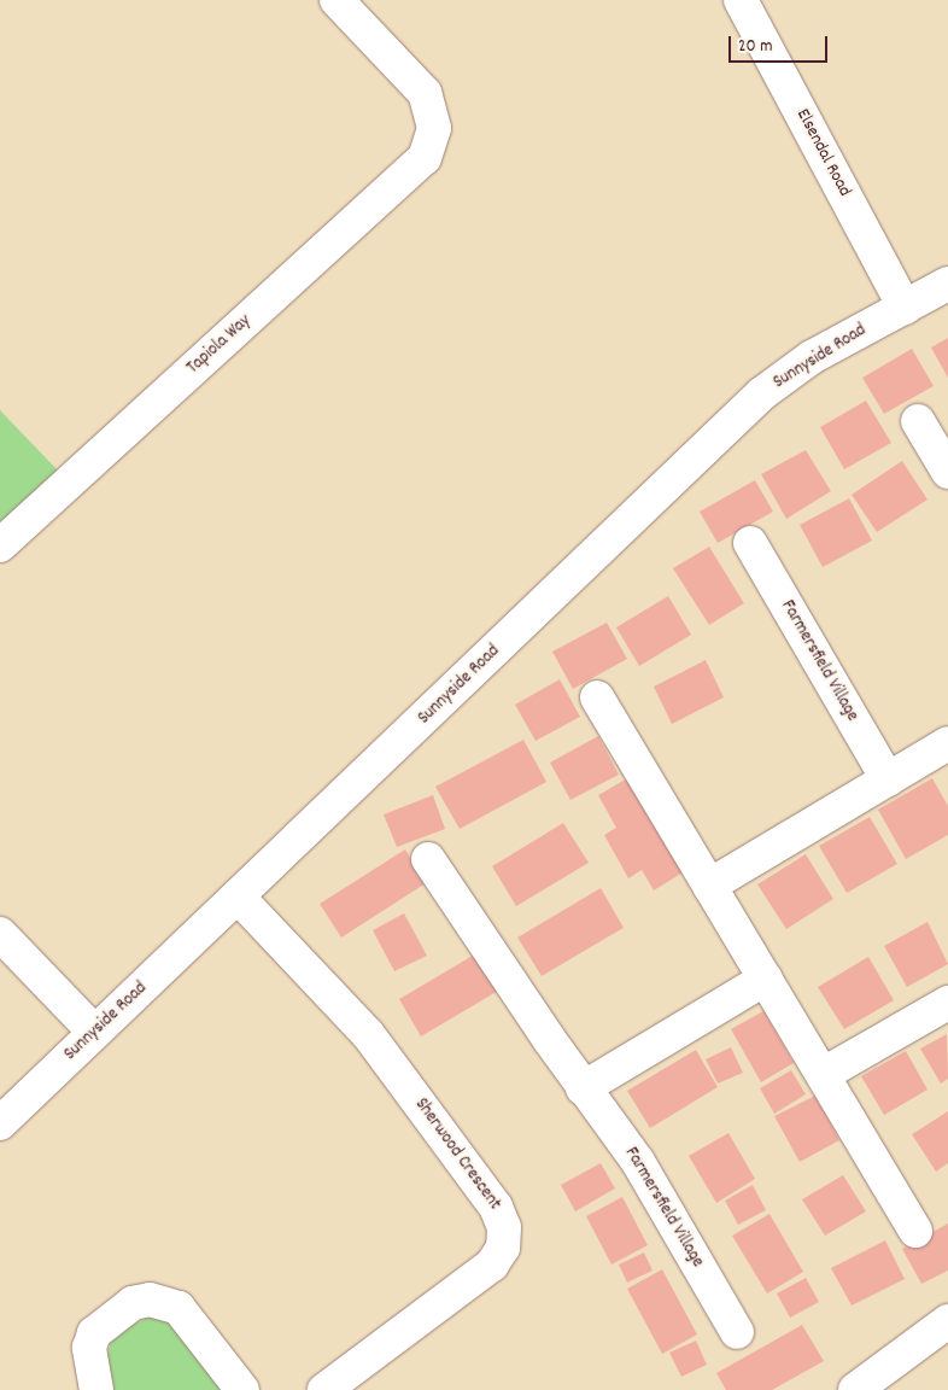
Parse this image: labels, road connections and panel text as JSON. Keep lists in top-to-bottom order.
{
  "streets": {
    "street": [
      "Elsendal Road",
      "Tapiola Way",
      "Sunnyside Road",
      "Farmersfield Village",
      "Sherwood Crescent"
    ]
  },
  "crossings": [
    ["Elsendal Road", "Sunnyside Road"],
    ["Sunnyside Road", "Sherwood Crescent"]
  ],
  "scale_bar": "20 m"
}
